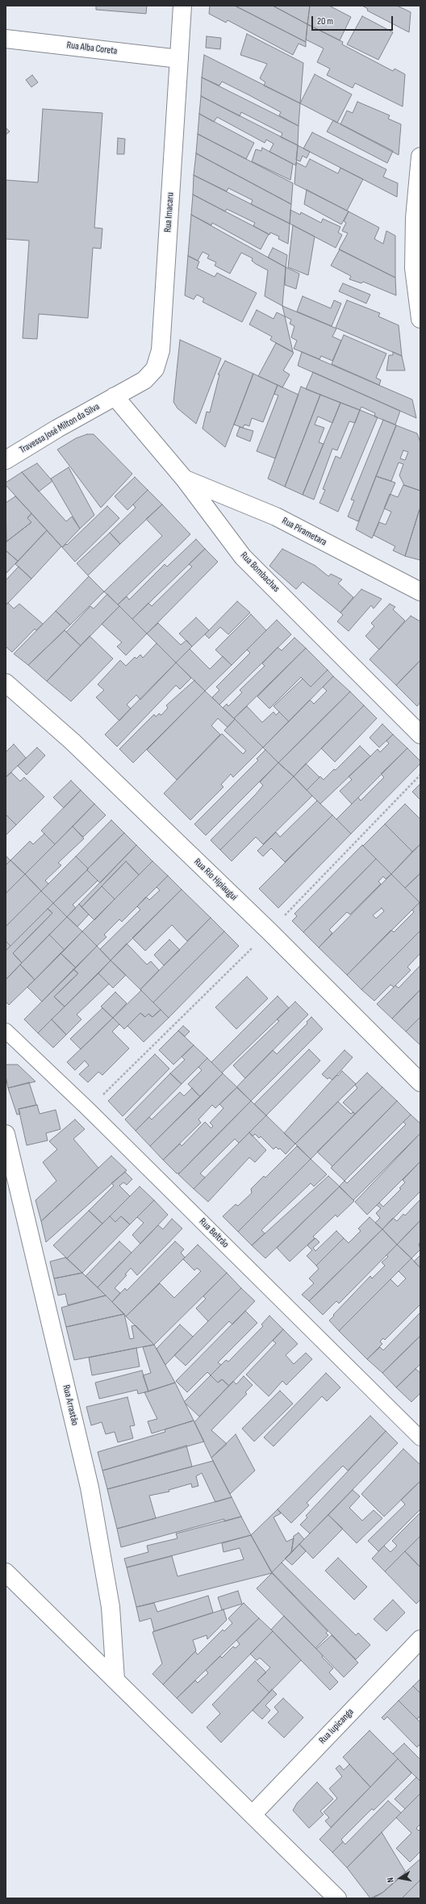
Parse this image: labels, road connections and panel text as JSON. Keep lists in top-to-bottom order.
{
  "streets": {
    "street": [
      "Rua Alba Coreta",
      "Rua Imacaru",
      "Travessa José Milton da Silva",
      "Rua Pirametara",
      "Rua Bombachas",
      "Rua Rio Hipiaugui",
      "Rua Arrastão",
      "Rua Iupicanga"
    ],
    "lane": ["Rua Beltrão"]
  },
  "crossings": [
    ["Rua Alba Coreta", "Rua Imacaru"],
    ["Rua Imacaru", "Travessa José Milton da Silva"],
    ["Rua Imacaru", "Rua Bombachas"],
    ["Travessa José Milton da Silva", "Rua Bombachas"],
    ["Rua Pirametara", "Rua Bombachas"]
  ],
  "scale_bar": "20 m",
  "north": "left"
}
